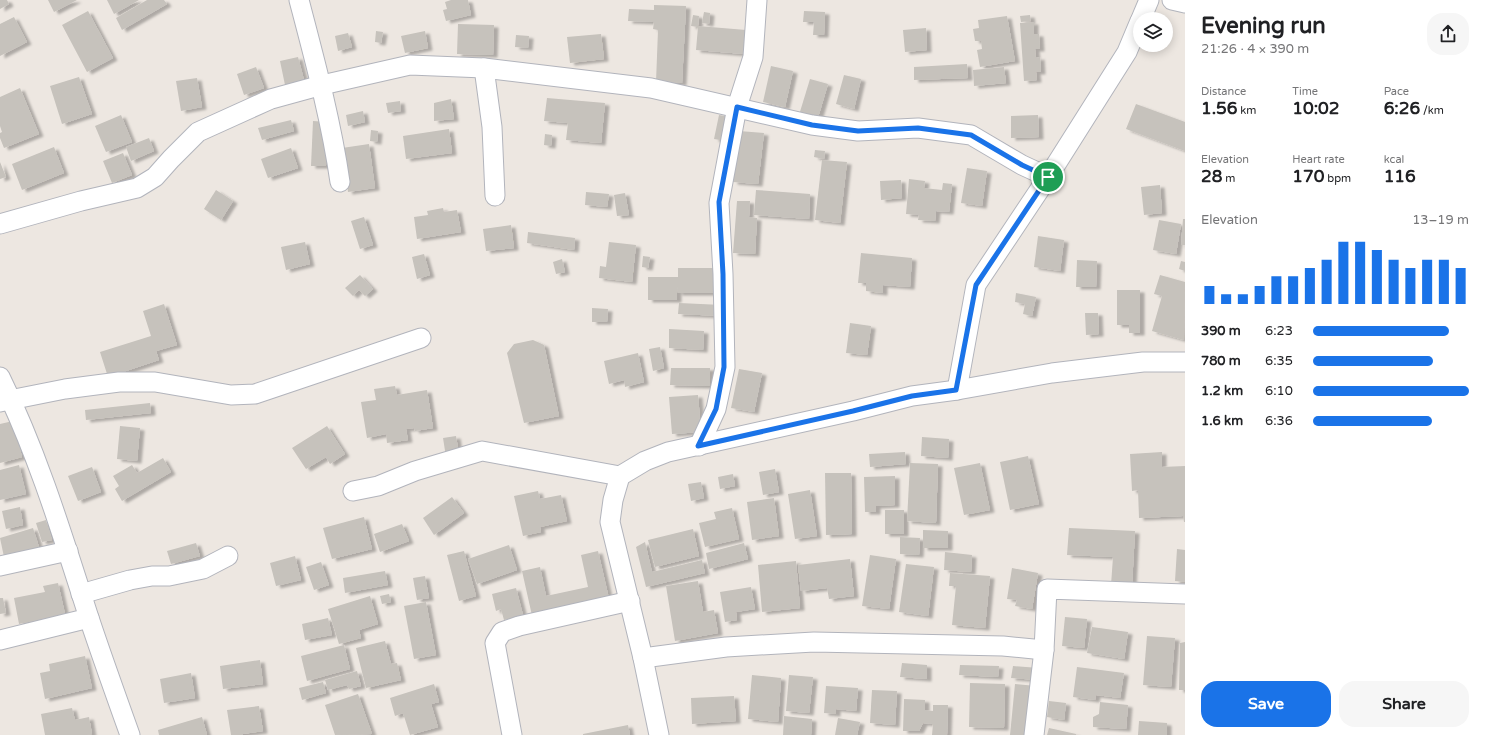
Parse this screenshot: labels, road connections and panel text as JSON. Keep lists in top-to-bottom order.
{
  "page": {
    "heading": ["Evening run", "21:26 · 4 × 390 m"],
    "stats": [
      ["Distance", "1.56 km"],
      ["Time", "10:02"],
      ["Pace", "6:26 /km"],
      ["Elevation", "28 m"],
      ["Heart rate", "170 bpm"],
      ["kcal", "116"]
    ],
    "chart": ["Elevation", "13–19 m"],
    "list": [
      {
        "name": "390 m",
        "note": "6:23"
      },
      {
        "name": "780 m",
        "note": "6:35"
      },
      {
        "name": "1.2 km",
        "note": "6:10"
      },
      {
        "name": "1.6 km",
        "note": "6:36"
      }
    ],
    "buttons": ["Save", "Share"]
  }
}
